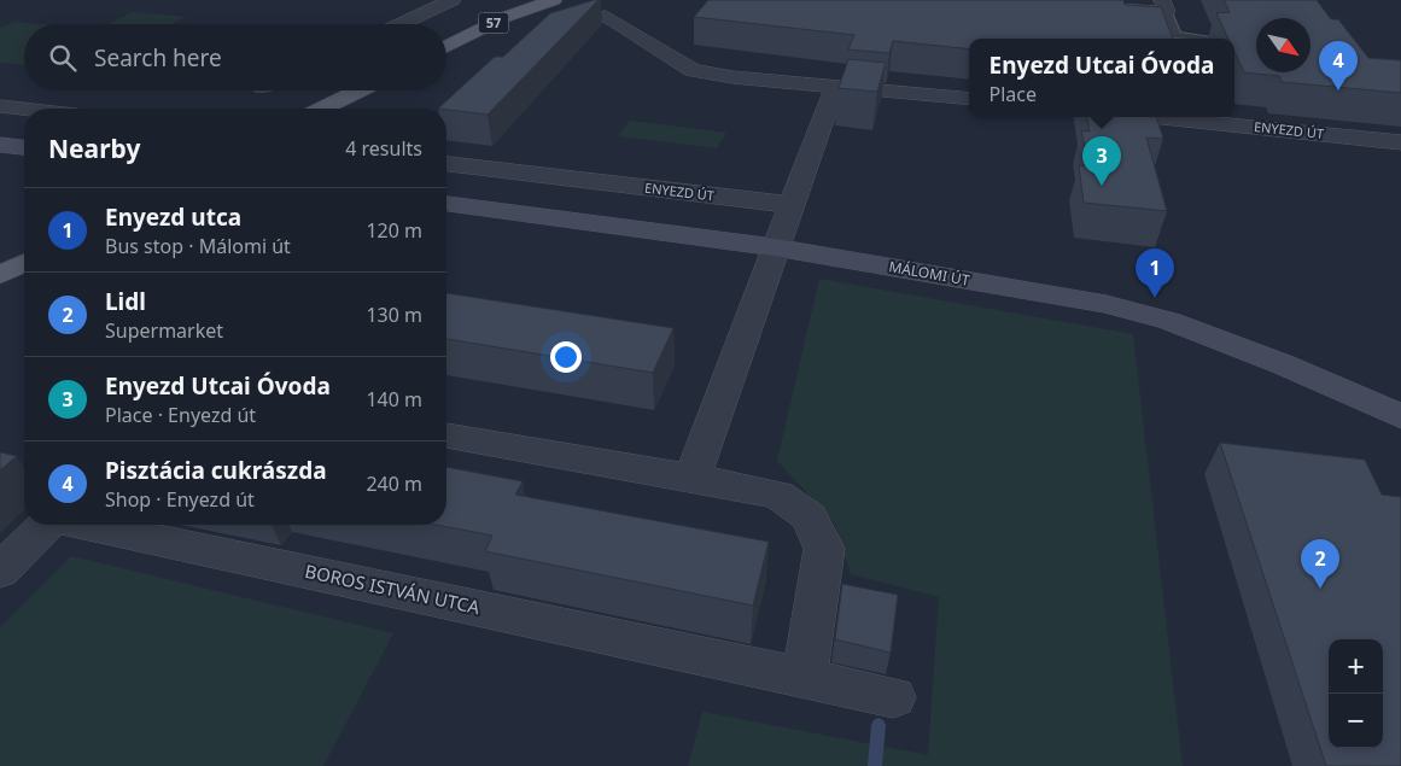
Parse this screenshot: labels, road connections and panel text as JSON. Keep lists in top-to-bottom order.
{
  "streets": {
    "main road": ["57"],
    "street": ["ENYEZD ÚT", "MÁLOMI ÚT", "BOROS ISTVÁN UTCA"]
  },
  "north": "bottom right",
  "page": {
    "search": "Search here",
    "popup": ["Enyezd Utcai Óvoda", "Place"],
    "pins": [
      "4",
      "3",
      "1",
      "2"
    ],
    "heading": ["Nearby", "4 results"],
    "list": [
      {
        "mark": "1",
        "name": "Enyezd utca",
        "note": "Bus stop · Málomi út",
        "value": "120 m"
      },
      {
        "mark": "2",
        "name": "Lidl",
        "note": "Supermarket",
        "value": "130 m"
      },
      {
        "mark": "3",
        "name": "Enyezd Utcai Óvoda",
        "note": "Place · Enyezd út",
        "value": "140 m"
      },
      {
        "mark": "4",
        "name": "Pisztácia cukrászda",
        "note": "Shop · Enyezd út",
        "value": "240 m"
      }
    ],
    "map_buttons": ["+", "−"]
  }
}
